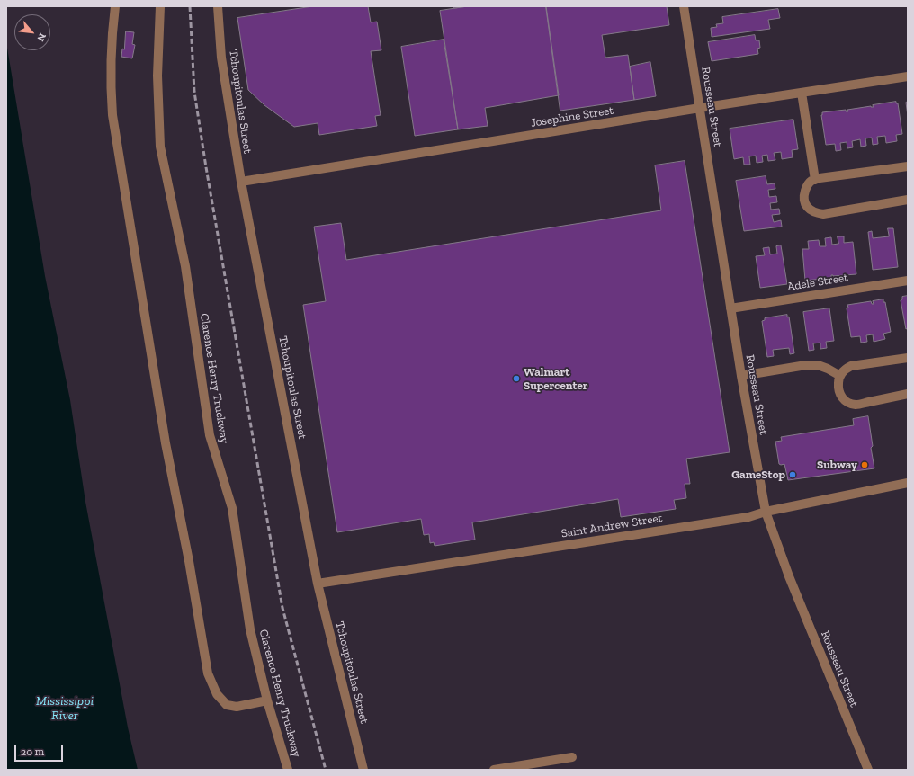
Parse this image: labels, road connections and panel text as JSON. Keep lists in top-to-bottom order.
{
  "streets": {
    "street": [
      "Tchoupitoulas Street",
      "Rousseau Street",
      "Josephine Street",
      "Adele Street",
      "Clarence Henry Truckway",
      "Saint Andrew Street"
    ]
  },
  "crossings": [
    ["Tchoupitoulas Street", "Josephine Street"],
    ["Tchoupitoulas Street", "Saint Andrew Street"],
    ["Rousseau Street", "Josephine Street"],
    ["Rousseau Street", "Adele Street"],
    ["Rousseau Street", "Saint Andrew Street"]
  ],
  "water": ["Mississippi River"],
  "places": ["Walmart Supercenter", "Subway", "GameStop"],
  "scale_bar": "20 m",
  "north": "bottom right"
}
